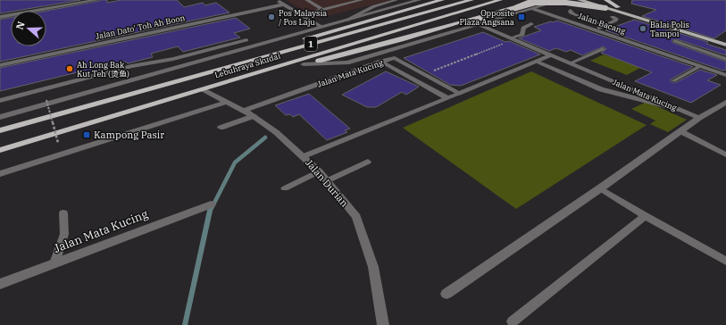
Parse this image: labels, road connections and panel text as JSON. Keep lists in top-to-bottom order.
{
  "streets": {
    "highway": ["1", "Lebuhraya Skudai"],
    "street": [
      "Jalan Bacang",
      "Jalan Dato' Toh Ah Boon",
      "Jalan Mata Kucing",
      "Jalan Durian"
    ]
  },
  "crossings": [
    ["Lebuhraya Skudai", "Jalan Durian"],
    ["Jalan Mata Kucing", "Jalan Durian"]
  ],
  "places": {
    "other": ["Pos Malaysia / Pos Laju", "Balai Polis Tampoi", "Ah Long Bak Kut Teh (烫鱼)"],
    "transit": ["Opposite Plaza Angsana", "Kampong Pasir"]
  },
  "north": "left"
}
